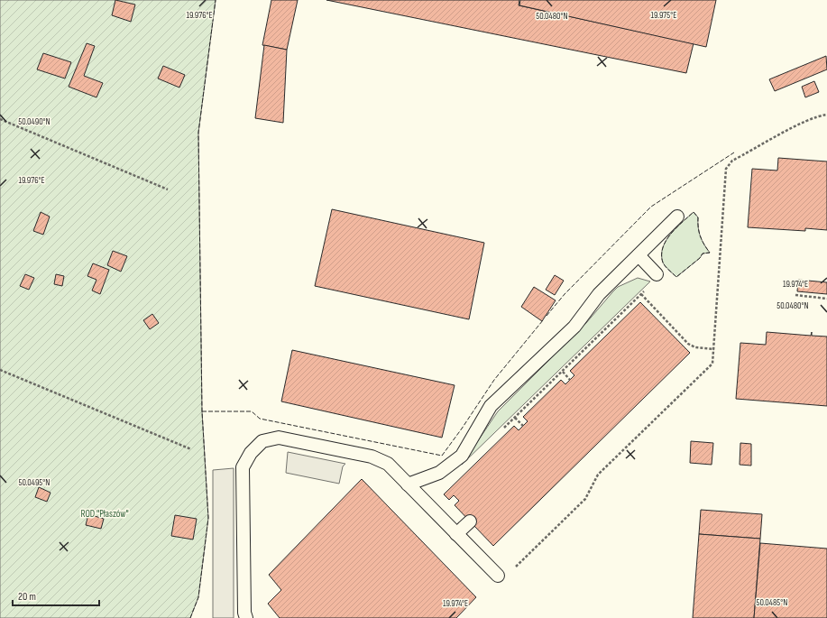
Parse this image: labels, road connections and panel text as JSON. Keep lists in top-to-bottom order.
{
  "parks": ["ROD \"Płaszów\""],
  "scale_bar": "20 m",
  "coordinates": [
    "19.976°E",
    "19.975°E",
    "50.0480°N",
    "50.0490°N",
    "19.974°E",
    "50.0495°N",
    "50.0485°N"
  ]
}
